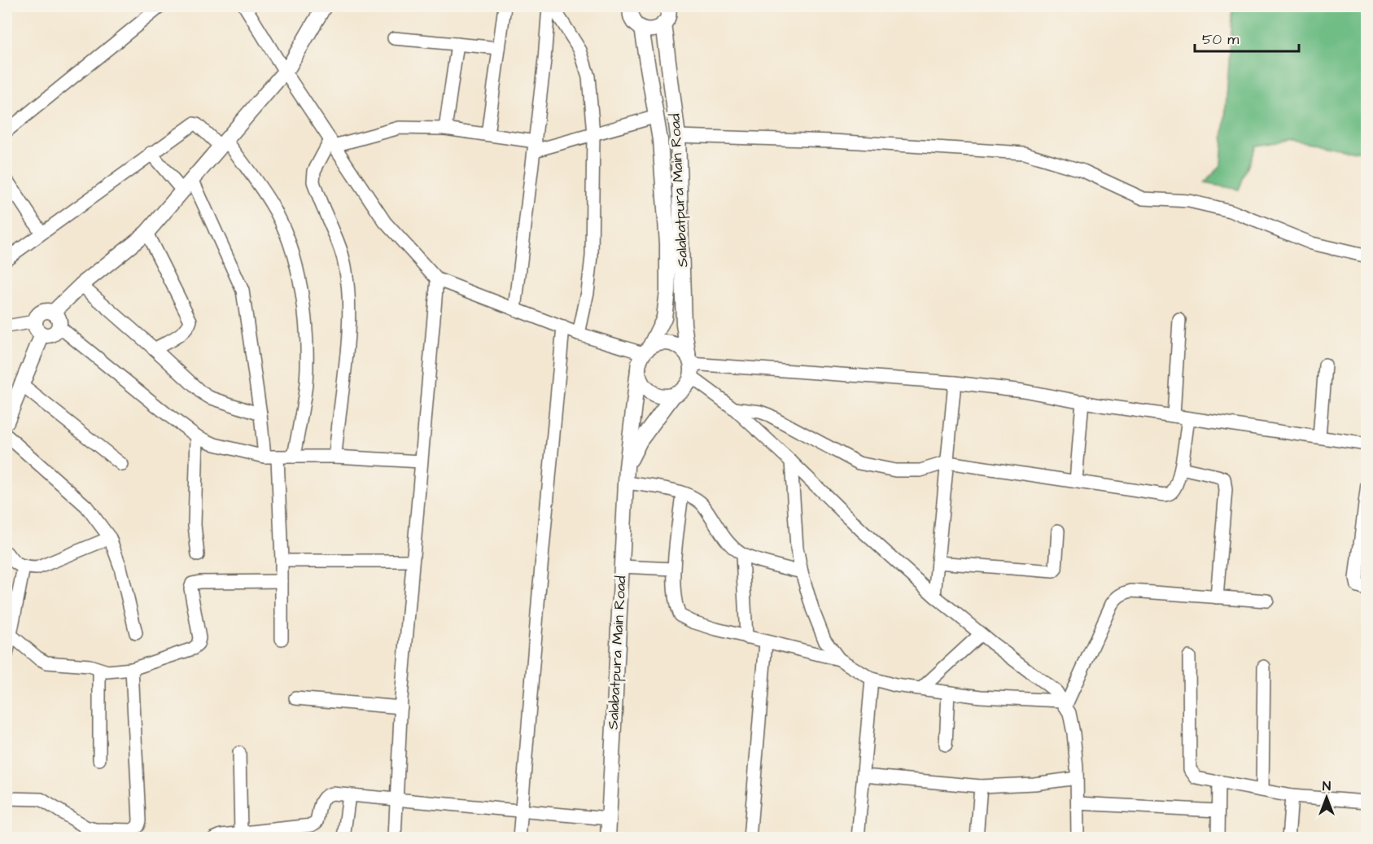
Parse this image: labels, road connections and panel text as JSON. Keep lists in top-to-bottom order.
{
  "streets": {
    "street": ["Salabatpura Main Road"]
  },
  "scale_bar": "50 m",
  "north": "top"
}
